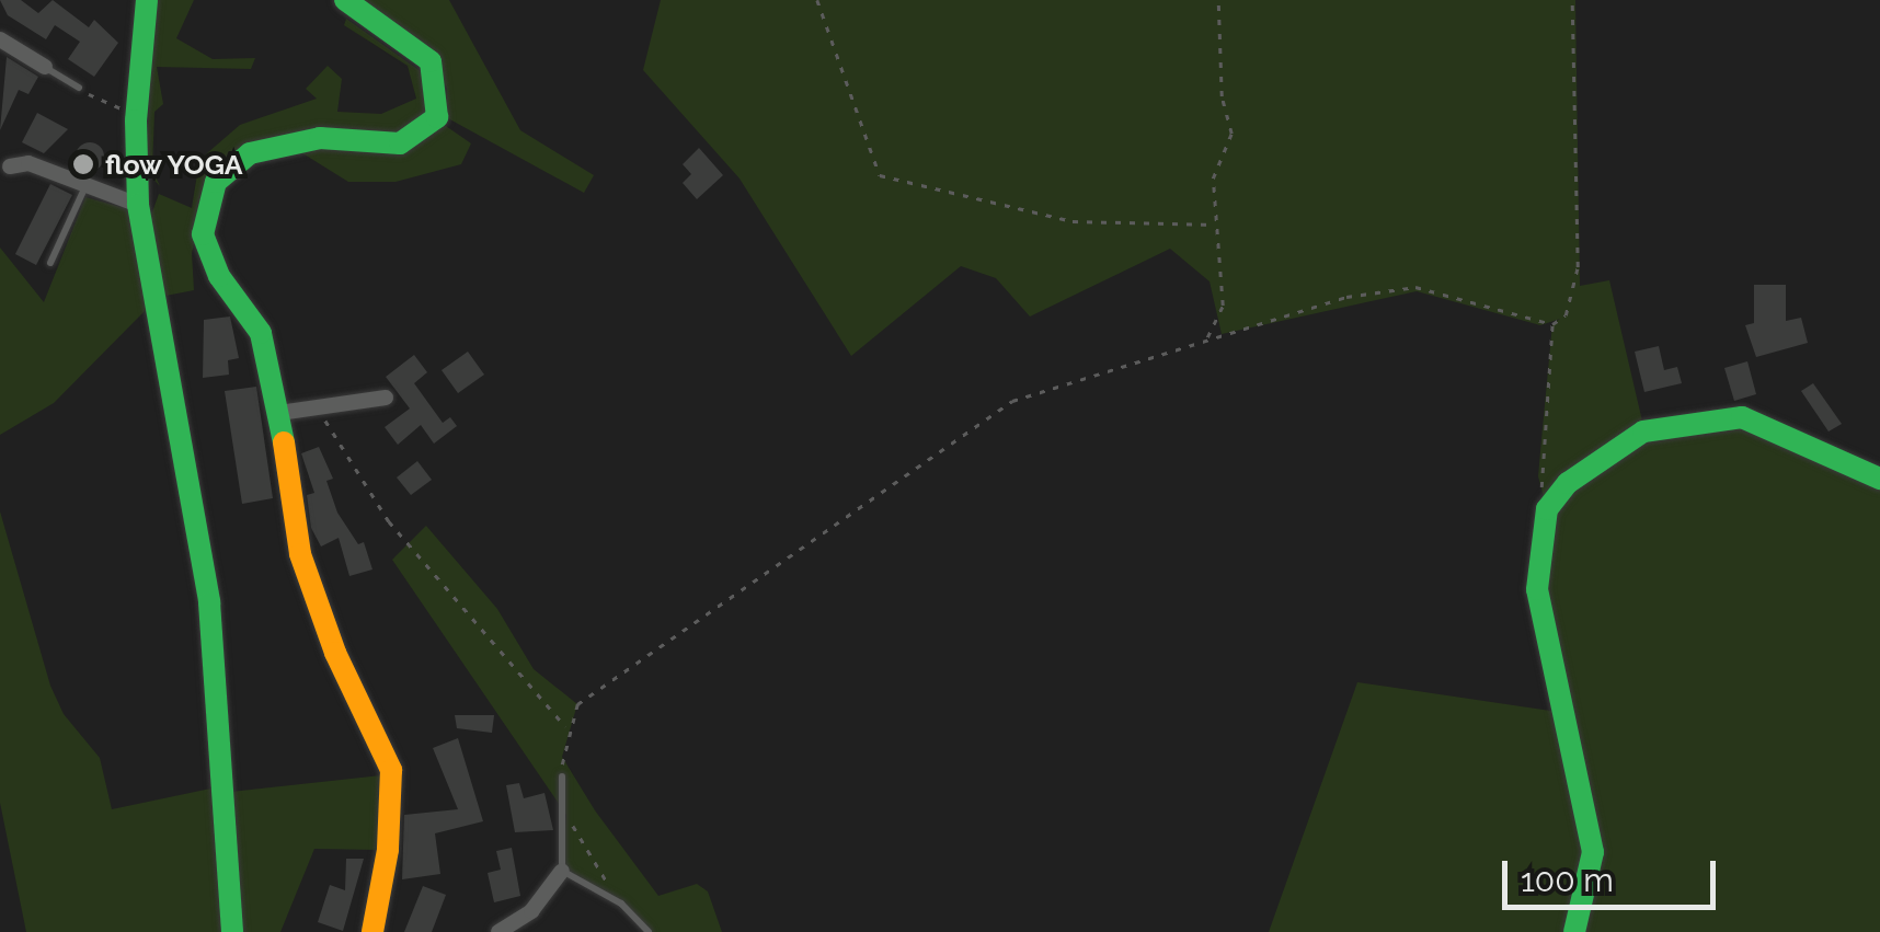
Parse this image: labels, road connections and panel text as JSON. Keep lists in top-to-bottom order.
{
  "places": ["flow YOGA"],
  "scale_bar": "100 m"
}
